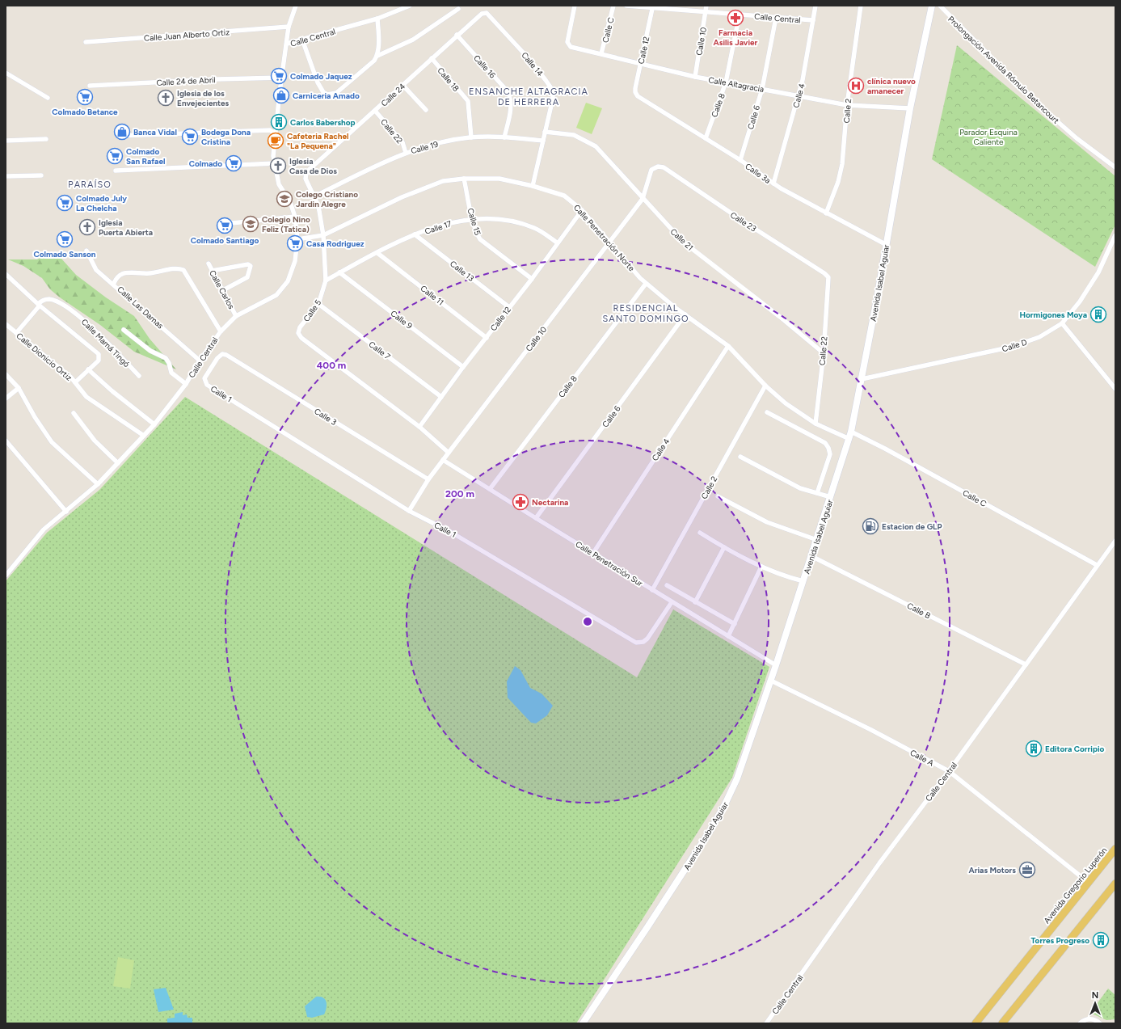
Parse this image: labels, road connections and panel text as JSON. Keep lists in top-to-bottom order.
{
  "streets": {
    "main road": ["Avenida Isabel Aguiar", "Avenida Gregorio Luperón"],
    "street": [
      "Calle Central",
      "Calle C",
      "Calle Juan Alberto Ortiz",
      "Calle 10",
      "Calle 12",
      "Calle 14",
      "Calle 16",
      "Prolongación Avenida Rómulo Betancourt",
      "Calle 18",
      "Calle 24 de Abril",
      "Calle Altagracia",
      "Calle 24",
      "Calle 4",
      "Calle 8",
      "Calle 2",
      "Calle 6",
      "Calle 22",
      "Calle 19",
      "Calle 3a",
      "Calle 15",
      "Calle 23",
      "Calle 17",
      "Calle Penetración Norte",
      "Calle 21",
      "Calle 13",
      "Calle Carlos",
      "Calle 11",
      "Calle Las Damas",
      "Calle 5",
      "Calle 9",
      "Calle Mamá Tingó",
      "Calle D",
      "Calle 7",
      "Calle Dionicio Ortiz",
      "Calle 1",
      "Calle 3",
      "Calle Penetración Sur",
      "Calle B",
      "Calle A"
    ]
  },
  "crossings": [
    ["Calle Central", "Calle C"],
    ["Calle Central", "Calle 10"],
    ["Calle Central", "Calle 12"],
    ["Calle Central", "Calle 24 de Abril"],
    ["Calle Central", "Calle 4"],
    ["Calle Central", "Calle 8"],
    ["Calle Central", "Calle 6"],
    ["Calle Central", "Calle Penetración Norte"],
    ["Calle Central", "Calle Carlos"],
    ["Calle Central", "Calle Las Damas"],
    ["Calle Central", "Calle Dionicio Ortiz"],
    ["Calle Central", "Calle B"],
    ["Calle Central", "Calle A"],
    ["Calle C", "Calle Altagracia"],
    ["Calle C", "Avenida Isabel Aguiar"],
    ["Calle 10", "Calle Altagracia"],
    ["Calle 10", "Calle 23"],
    ["Calle 10", "Calle Penetración Norte"],
    ["Calle 10", "Calle 21"],
    ["Calle 10", "Calle 5"],
    ["Calle 10", "Calle 1"],
    ["Calle 10", "Calle 3"],
    ["Calle 10", "Calle Penetración Sur"],
    ["Calle 12", "Calle Altagracia"],
    ["Calle 12", "Calle 3a"],
    ["Calle 12", "Calle 15"],
    ["Calle 12", "Calle 17"],
    ["Calle 12", "Calle Penetración Norte"],
    ["Calle 12", "Calle 13"],
    ["Calle 12", "Calle 11"],
    ["Calle 12", "Calle 5"],
    ["Calle 12", "Calle 9"],
    ["Calle 12", "Calle 7"],
    ["Calle 14", "Calle 24"],
    ["Calle 14", "Calle 19"],
    ["Calle 14", "Calle Penetración Norte"],
    ["Calle 14", "Calle 21"],
    ["Calle 16", "Calle 24"],
    ["Calle 16", "Calle 19"],
    ["Calle 18", "Calle 24"],
    ["Calle 18", "Calle 19"],
    ["Calle Altagracia", "Calle 4"],
    ["Calle Altagracia", "Calle 8"],
    ["Calle Altagracia", "Calle 2"],
    ["Calle Altagracia", "Calle 6"],
    ["Calle Altagracia", "Avenida Isabel Aguiar"],
    ["Calle 24", "Calle 22"],
    ["Calle 24", "Calle 5"],
    ["Calle 4", "Calle 3a"],
    ["Calle 4", "Calle Penetración Norte"],
    ["Calle 4", "Calle Penetración Sur"],
    ["Calle 8", "Calle 3a"],
    ["Calle 8", "Calle Penetración Norte"],
    ["Calle 8", "Calle Penetración Sur"],
    ["Calle 2", "Calle 3a"],
    ["Calle 2", "Calle Penetración Norte"],
    ["Calle 2", "Calle Penetración Sur"],
    ["Calle 6", "Calle 3a"],
    ["Calle 6", "Calle Penetración Norte"],
    ["Calle 6", "Calle Penetración Sur"],
    ["Calle 22", "Calle 19"],
    ["Calle 22", "Calle 23"],
    ["Calle 22", "Calle Penetración Norte"],
    ["Calle 22", "Calle 21"],
    ["Calle 19", "Calle 5"],
    ["Calle 3a", "Avenida Isabel Aguiar"],
    ["Calle 15", "Calle 17"],
    ["Calle 15", "Calle Penetración Norte"],
    ["Calle 17", "Calle 13"],
    ["Calle 17", "Calle 11"],
    ["Calle 17", "Calle 5"],
    ["Calle 17", "Calle 9"],
    ["Calle Penetración Norte", "Avenida Isabel Aguiar"],
    ["Calle Penetración Norte", "Calle 5"],
    ["Avenida Isabel Aguiar", "Calle D"],
    ["Avenida Isabel Aguiar", "Calle Penetración Sur"],
    ["Avenida Isabel Aguiar", "Calle B"],
    ["Avenida Isabel Aguiar", "Calle A"],
    ["Calle 5", "Calle 7"],
    ["Calle 1", "Calle 3"],
    ["Calle 1", "Calle Penetración Sur"],
    ["Calle A", "Avenida Gregorio Luperón"]
  ],
  "districts": ["ENSANCHE ALTAGRACIA DE HERRERA", "PARAÍSO", "RESIDENCIAL SANTO DOMINGO"],
  "parks": ["Parador Esquina Caliente"],
  "places": {
    "pharmacy": ["Farmacia Asilis Javier", "Nectarina"],
    "supermarket": [
      "Colmado Jaquez",
      "Colmado Betance",
      "Bodega Dona Cristina",
      "Colmado San Rafael",
      "Colmado",
      "Colmado July La Chelcha",
      "Colmado Santiago",
      "Colmado Sanson",
      "Casa Rodriguez"
    ],
    "hospital": ["clínica nuevo amanecer"],
    "shop": ["Carniceria Amado", "Banca Vidal"],
    "church": ["Iglesia de los Envejecientes", "Iglesia Casa de Dios", "Iglesia Puerta Abierta"],
    "building": [
      "Carlos Babershop",
      "Hormigones Moya",
      "Editora Corripio",
      "Torres Progreso"
    ],
    "cafe": ["Cafeteria Rachel \"La Pequena\""],
    "school or university": ["Colego Cristiano Jardin Alegre", "Colegio Nino Feliz (Tatica)"],
    "fuel station": ["Estacion de GLP"],
    "office": ["Arias Motors"]
  },
  "north": "top",
  "rings": ["400 m", "200 m"]
}
